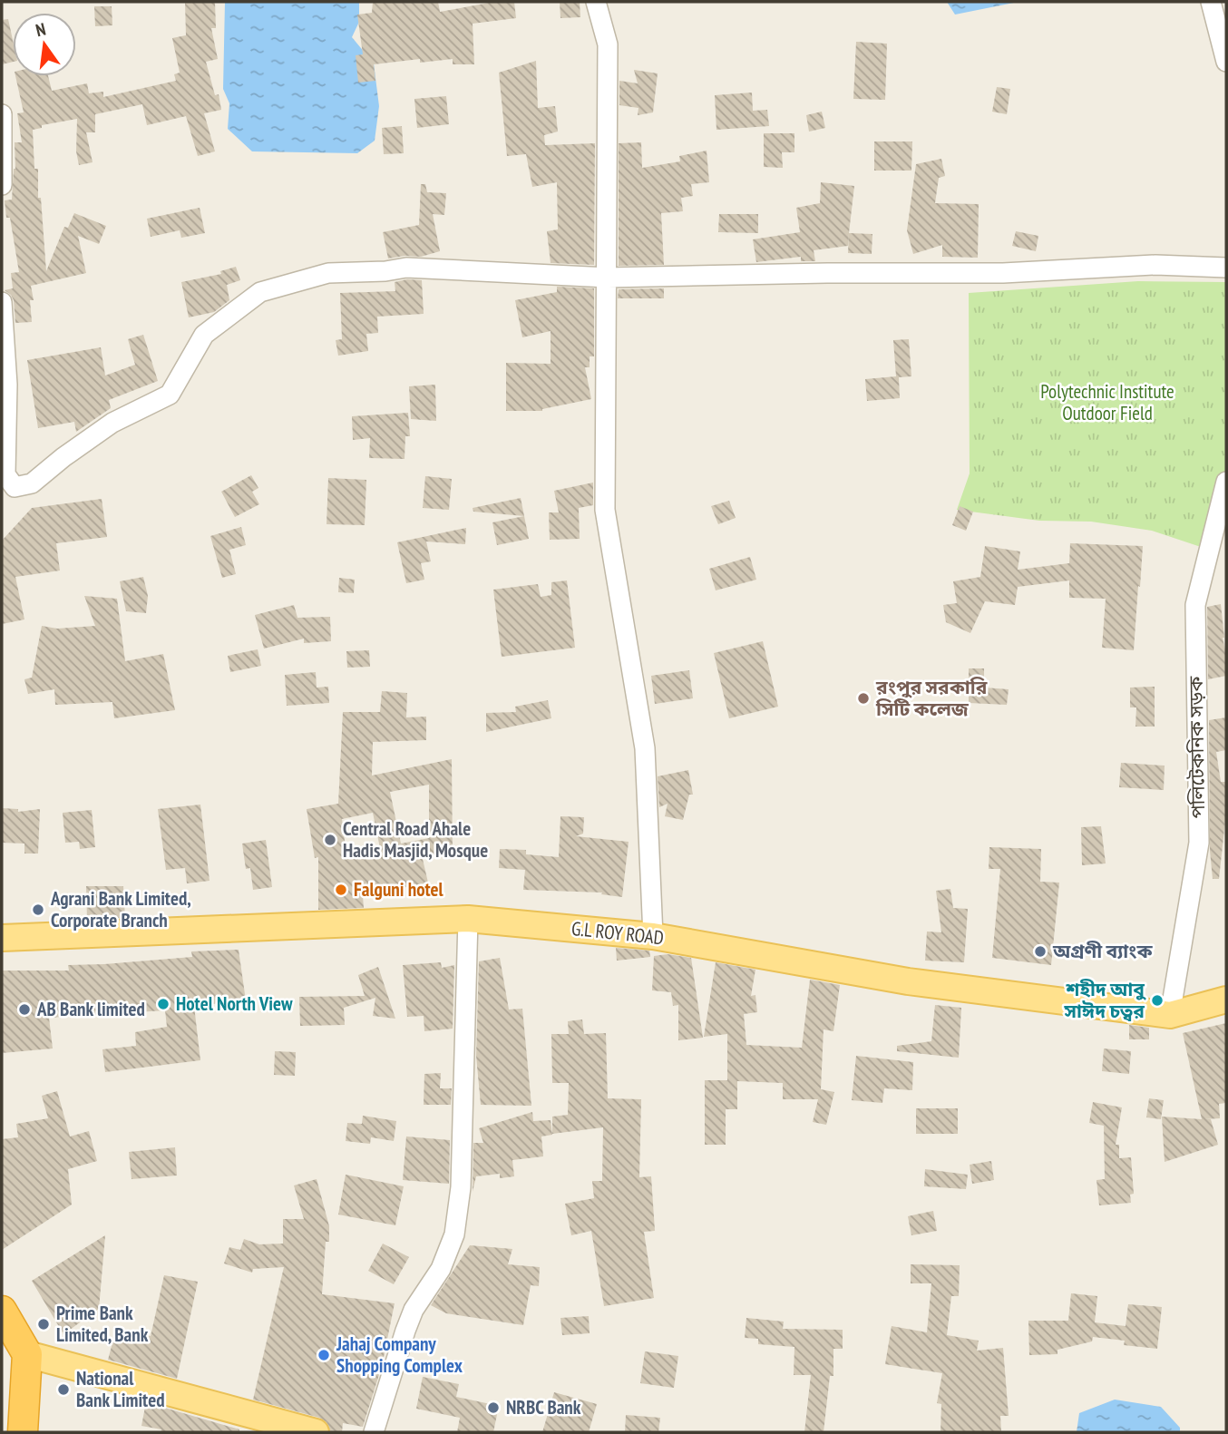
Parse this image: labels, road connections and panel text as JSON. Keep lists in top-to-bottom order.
{
  "streets": {
    "main road": ["G.L ROY ROAD"],
    "street": ["পলিটেকনিক সড়ক"]
  },
  "crossings": [
    ["পলিটেকনিক সড়ক", "G.L ROY ROAD"]
  ],
  "parks": ["Polytechnic Institute Outdoor Field"],
  "places": [
    "রংপুর সরকারি সিটি কলেজ",
    "Central Road Ahale Hadis Masjid, Mosque",
    "Falguni hotel",
    "Agrani Bank Limited, Corporate Branch",
    "অগ্রণী ব্যাংক",
    "শহীদ আবু সাঈদ চত্বর",
    "Hotel North View",
    "AB Bank limited",
    "Prime Bank Limited, Bank",
    "Jahaj Company Shopping Complex",
    "National Bank Limited",
    "NRBC Bank"
  ],
  "north": "top"
}
